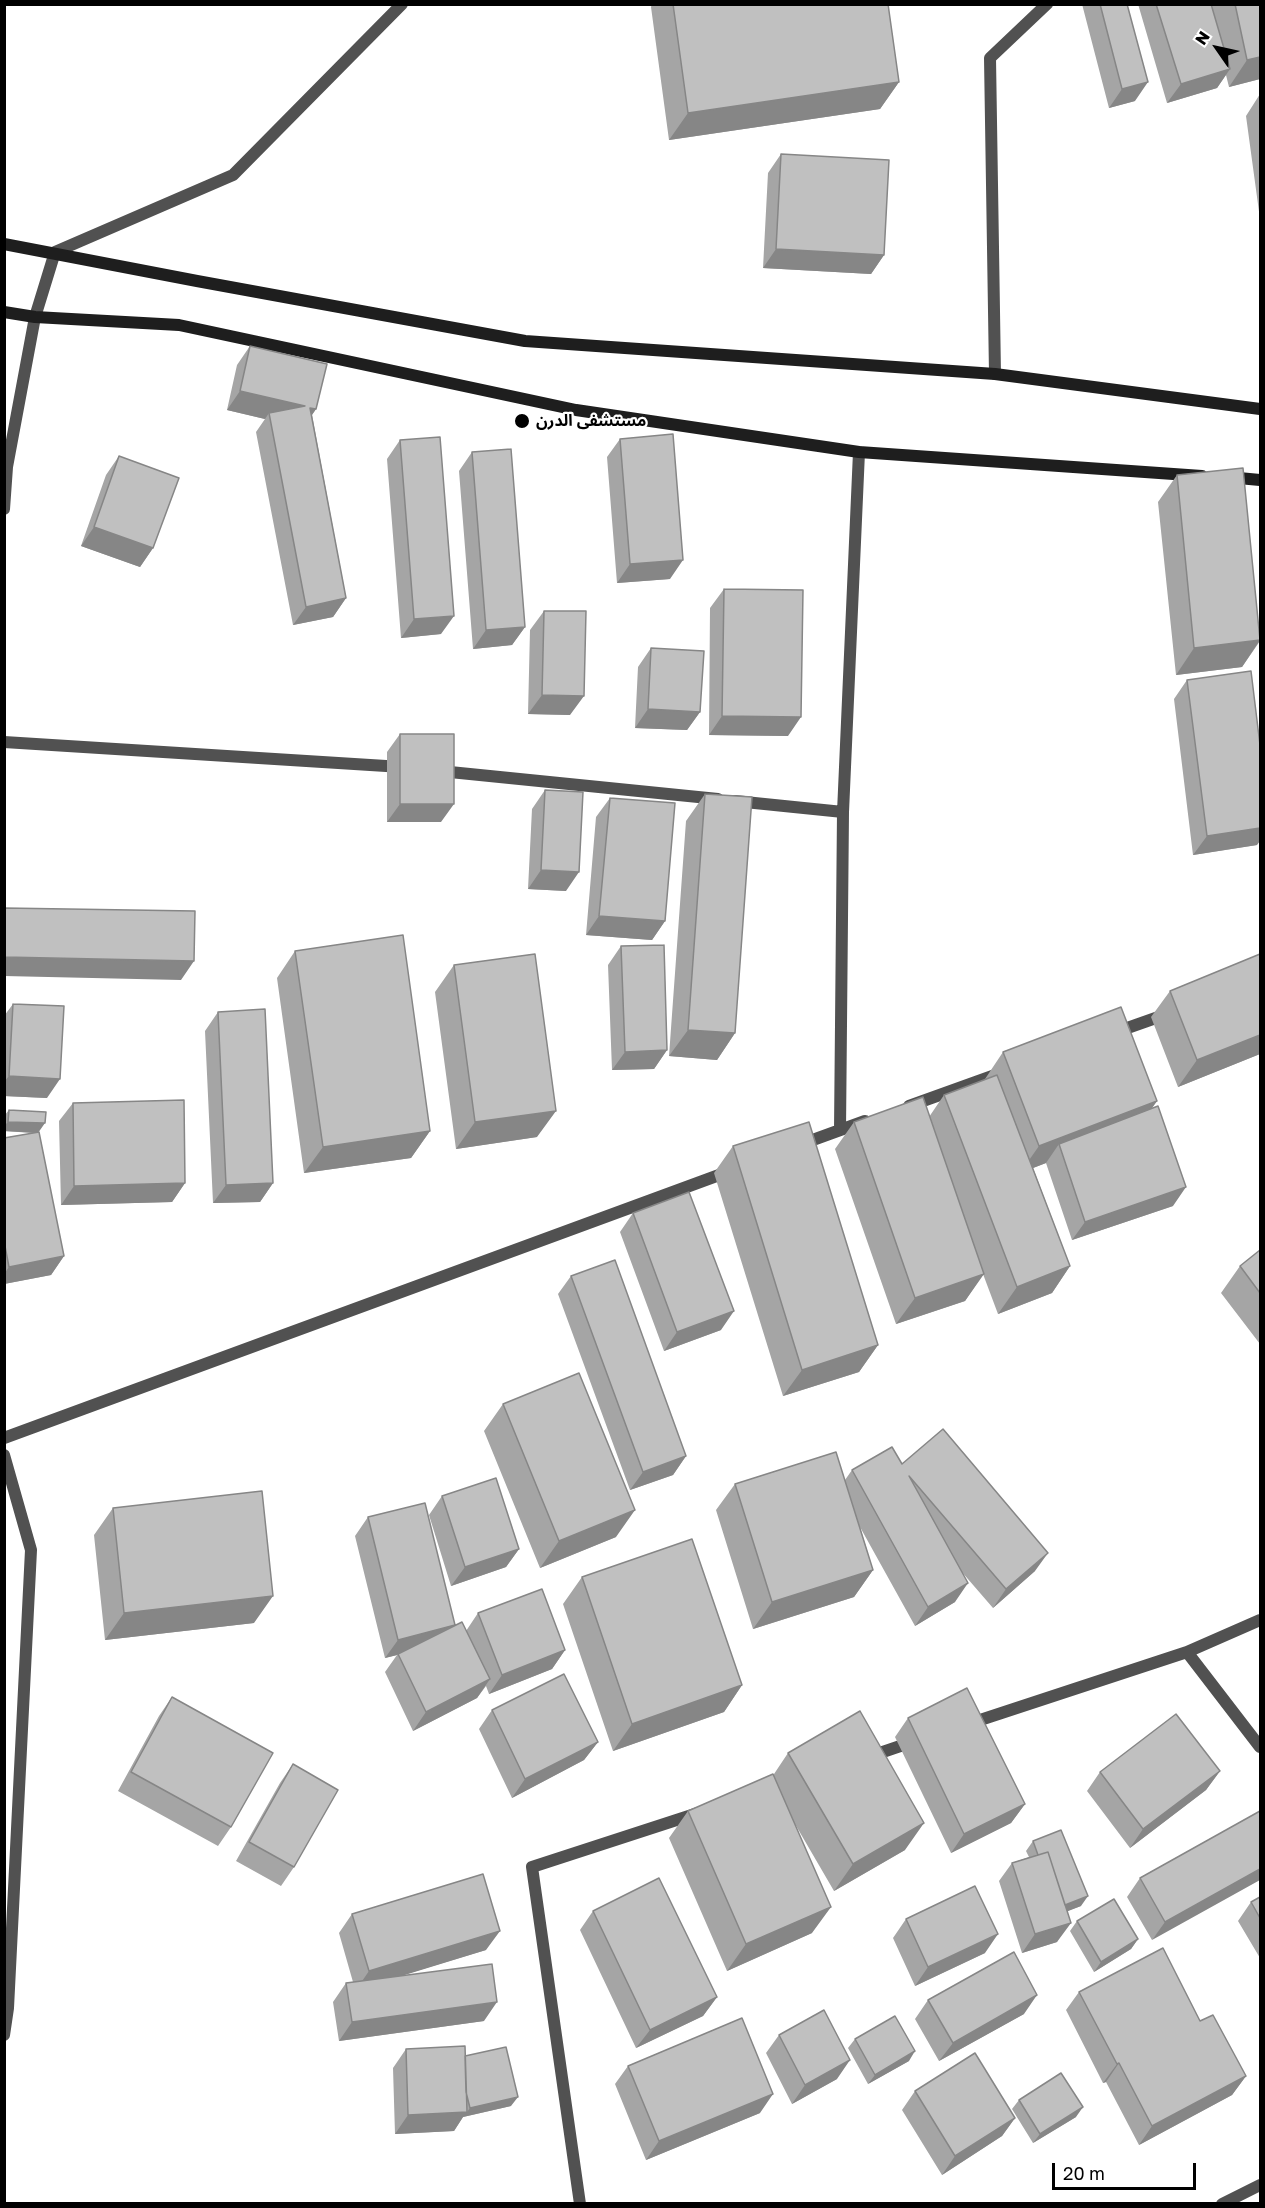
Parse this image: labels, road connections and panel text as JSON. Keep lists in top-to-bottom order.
{
  "places": ["مستشفى الدرن"],
  "scale_bar": "20 m",
  "north": "top left"
}
